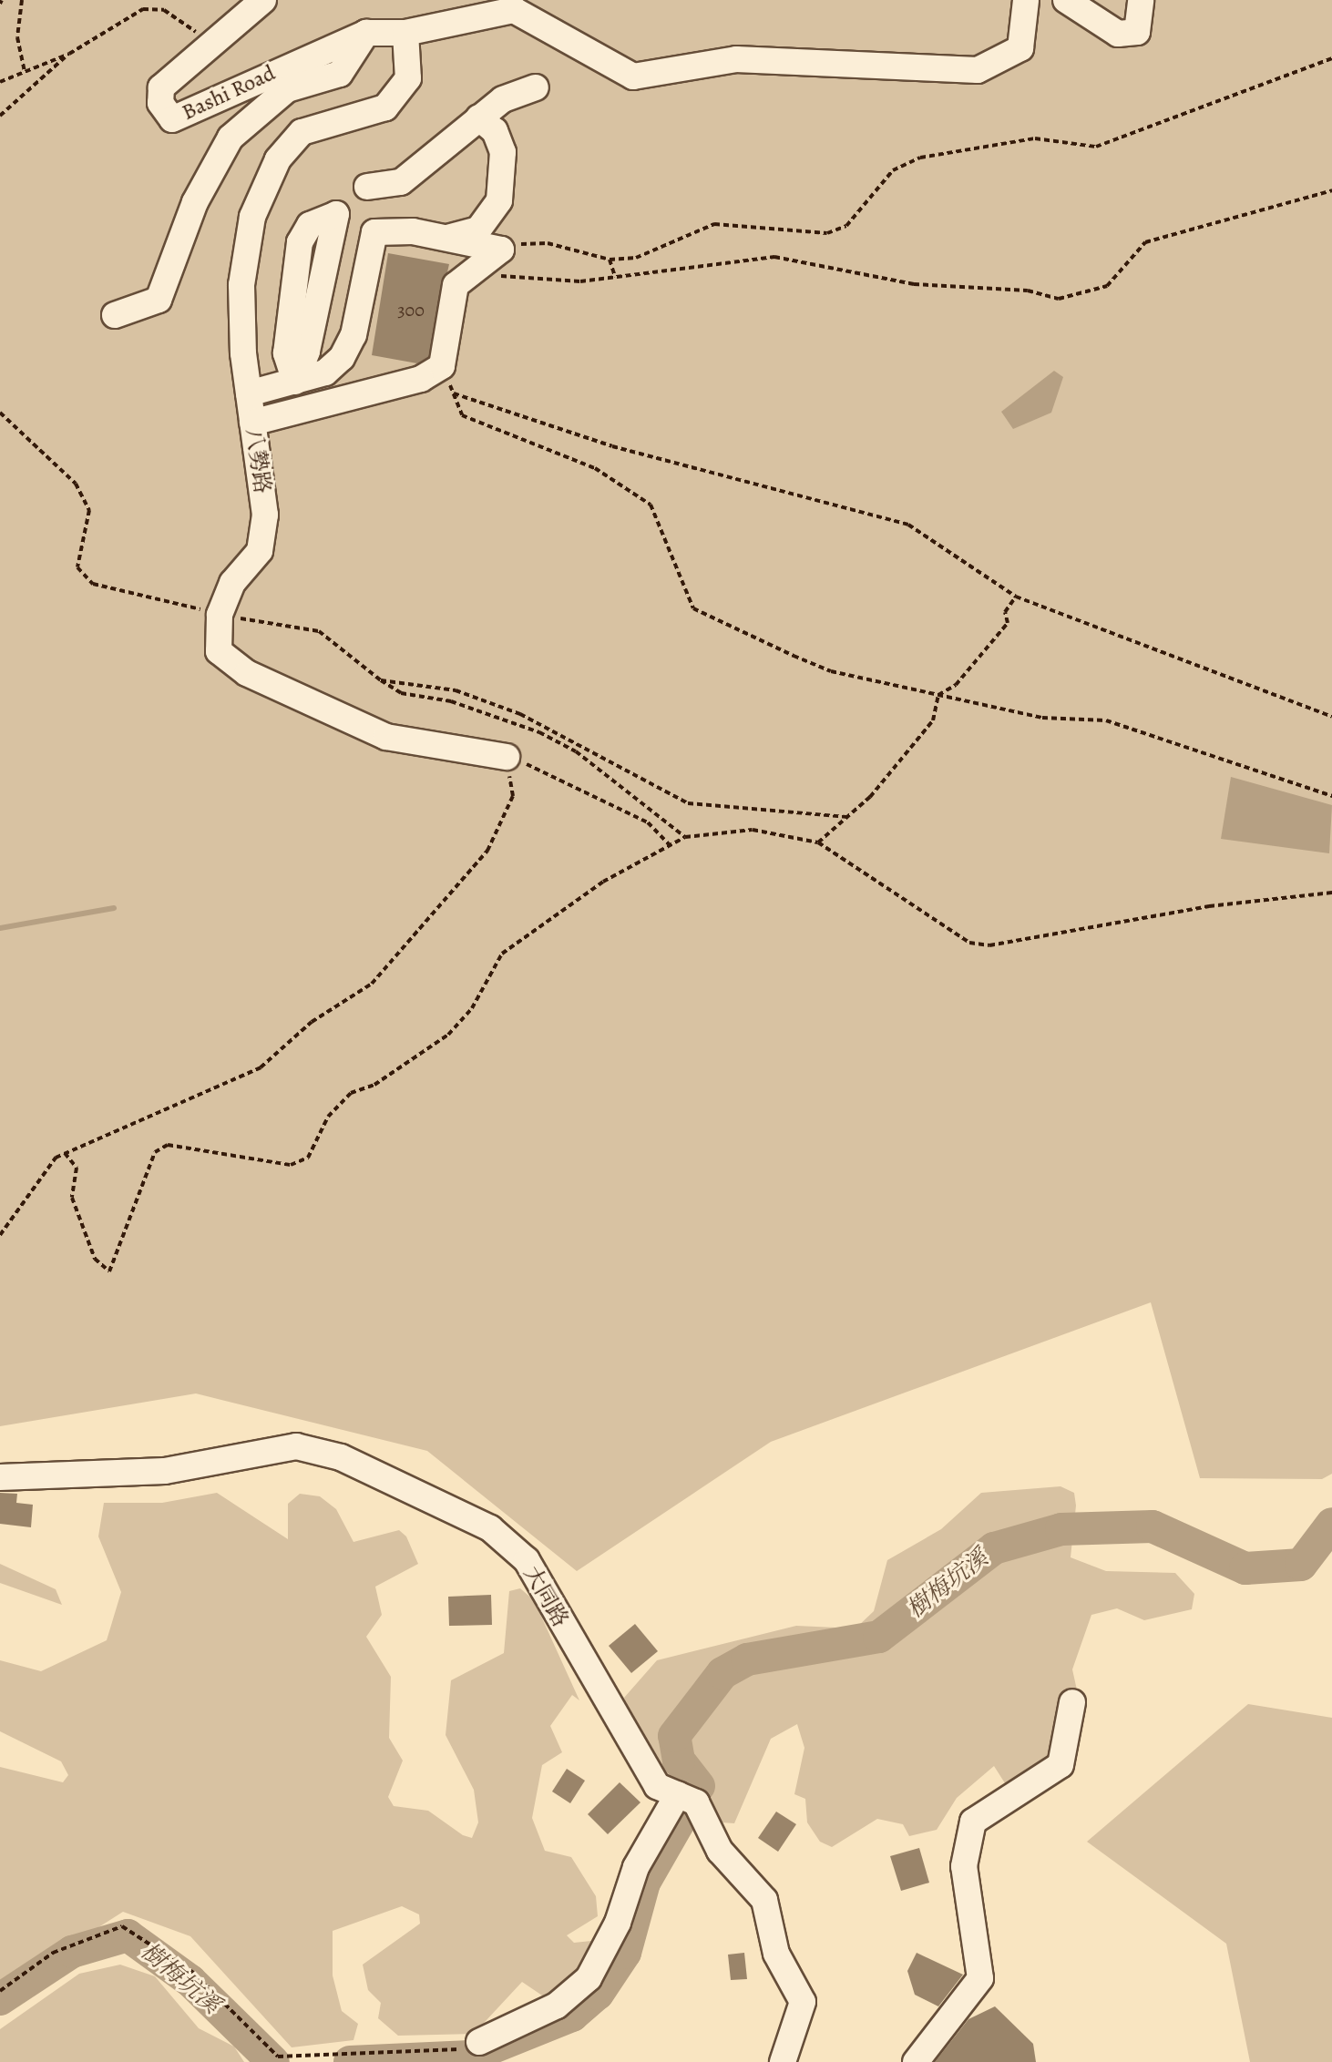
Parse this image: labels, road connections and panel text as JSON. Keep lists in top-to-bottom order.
{
  "streets": {
    "street": ["Bashi Road", "八勢路", "大同路"]
  },
  "crossings": [
    ["Bashi Road", "八勢路"]
  ],
  "water": ["樹梅坑溪"],
  "house_numbers": ["300"]
}
